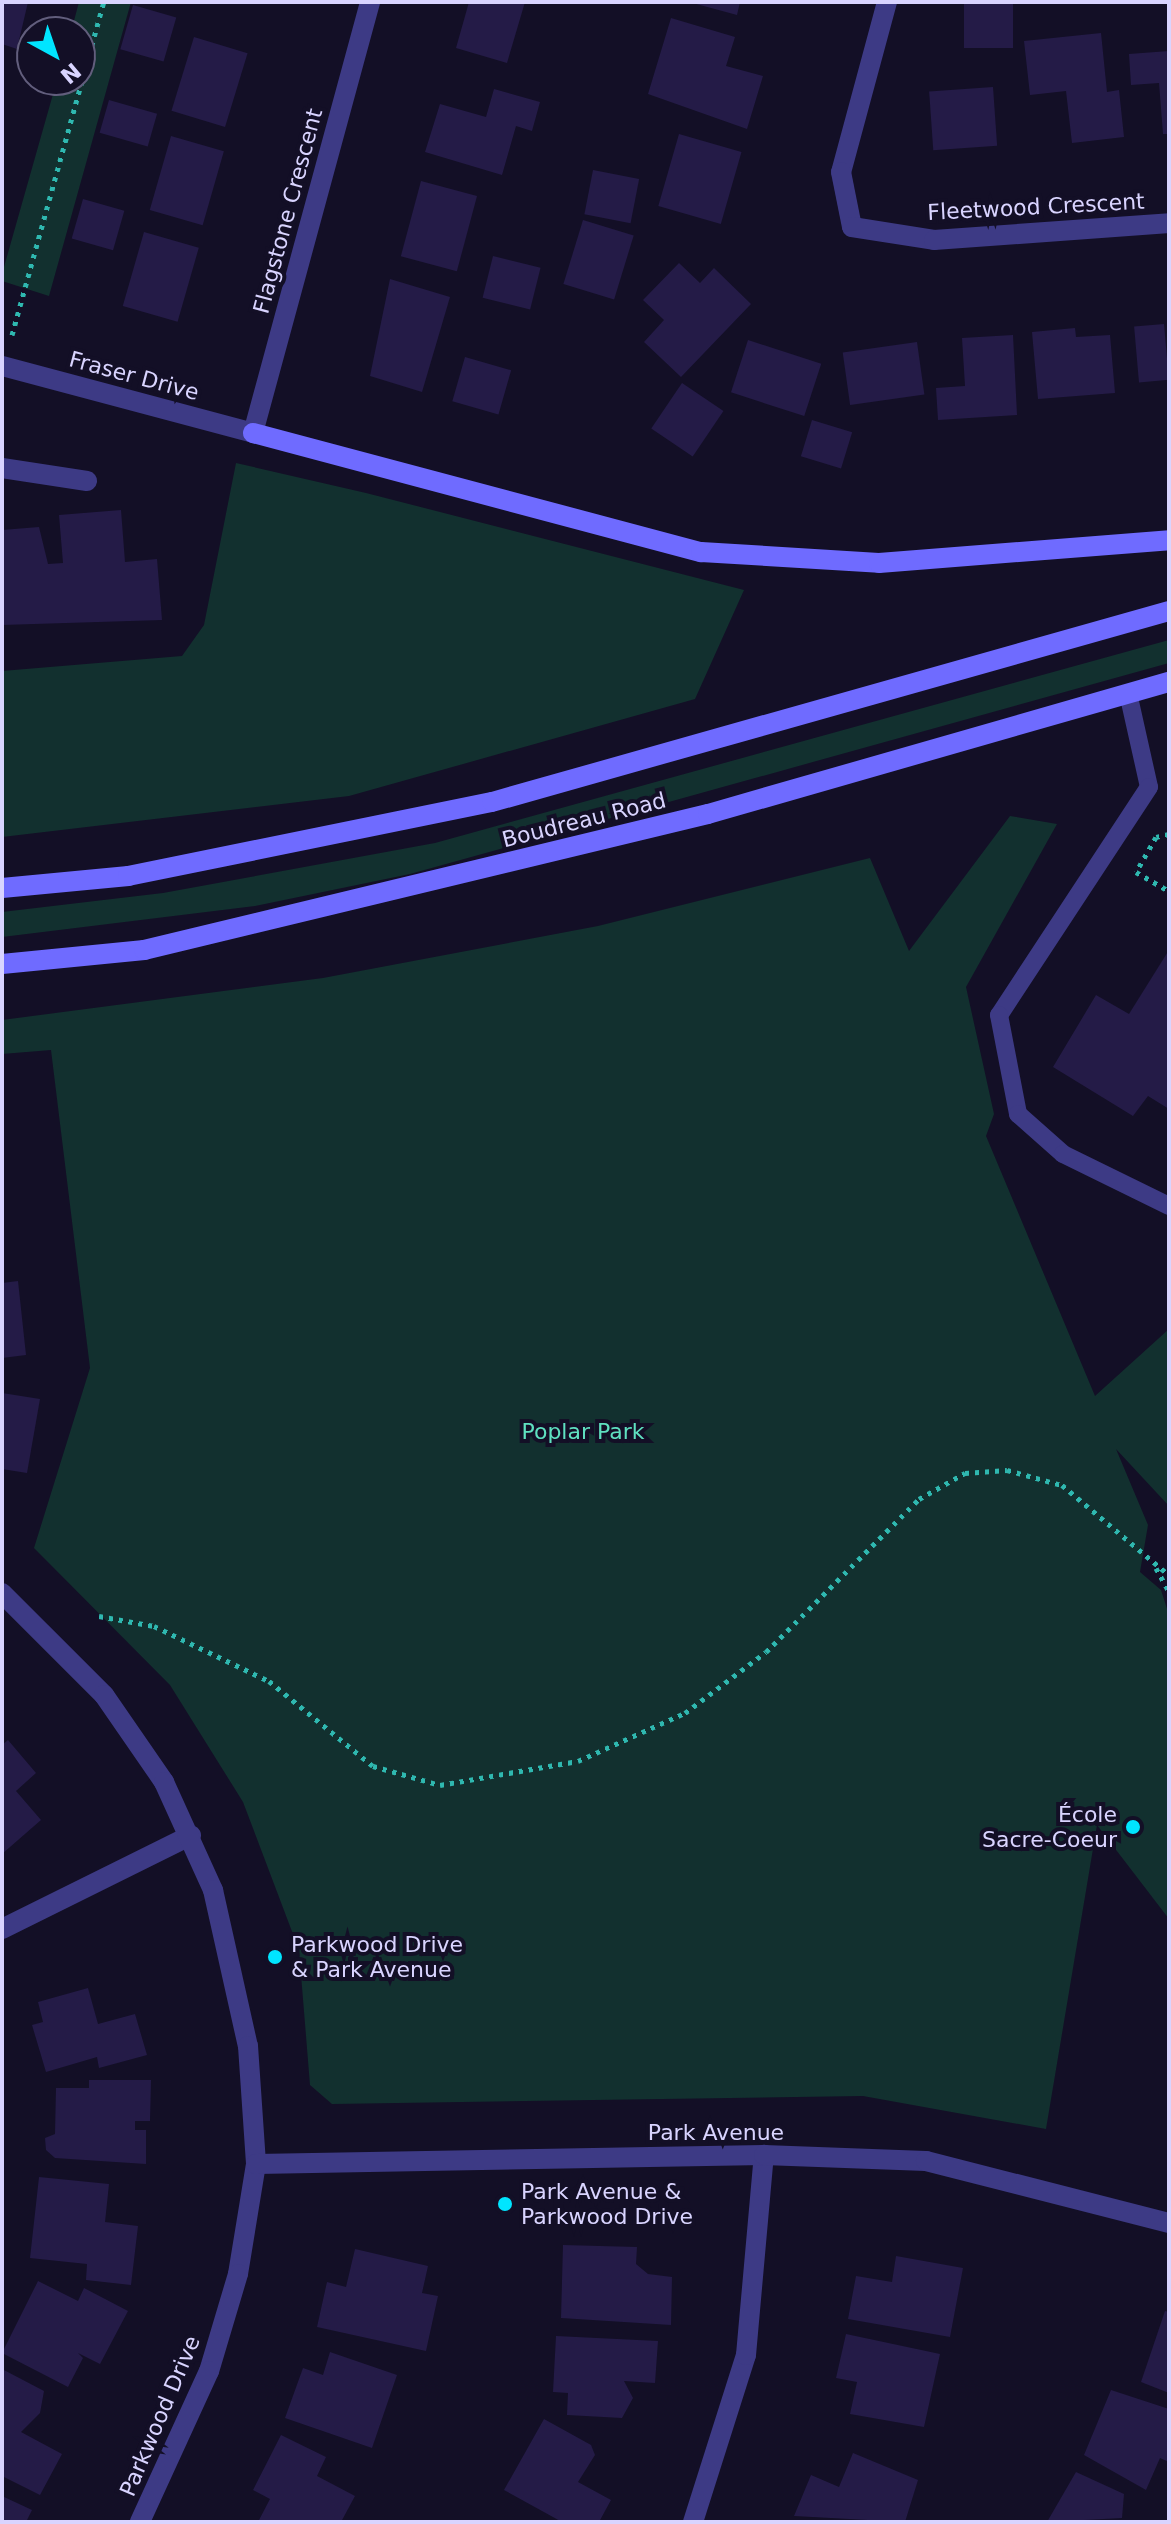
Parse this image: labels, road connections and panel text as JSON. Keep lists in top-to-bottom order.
{
  "streets": {
    "main road": ["Boudreau Road"],
    "street": [
      "Fleetwood Crescent",
      "Flagstone Crescent",
      "Fraser Drive",
      "Park Avenue",
      "Parkwood Drive"
    ]
  },
  "crossings": [
    ["Flagstone Crescent", "Fraser Drive"],
    ["Park Avenue", "Parkwood Drive"]
  ],
  "parks": ["Poplar Park"],
  "places": ["École Sacre-Coeur", "Parkwood Drive & Park Avenue", "Park Avenue & Parkwood Drive"],
  "north": "bottom right"
}
